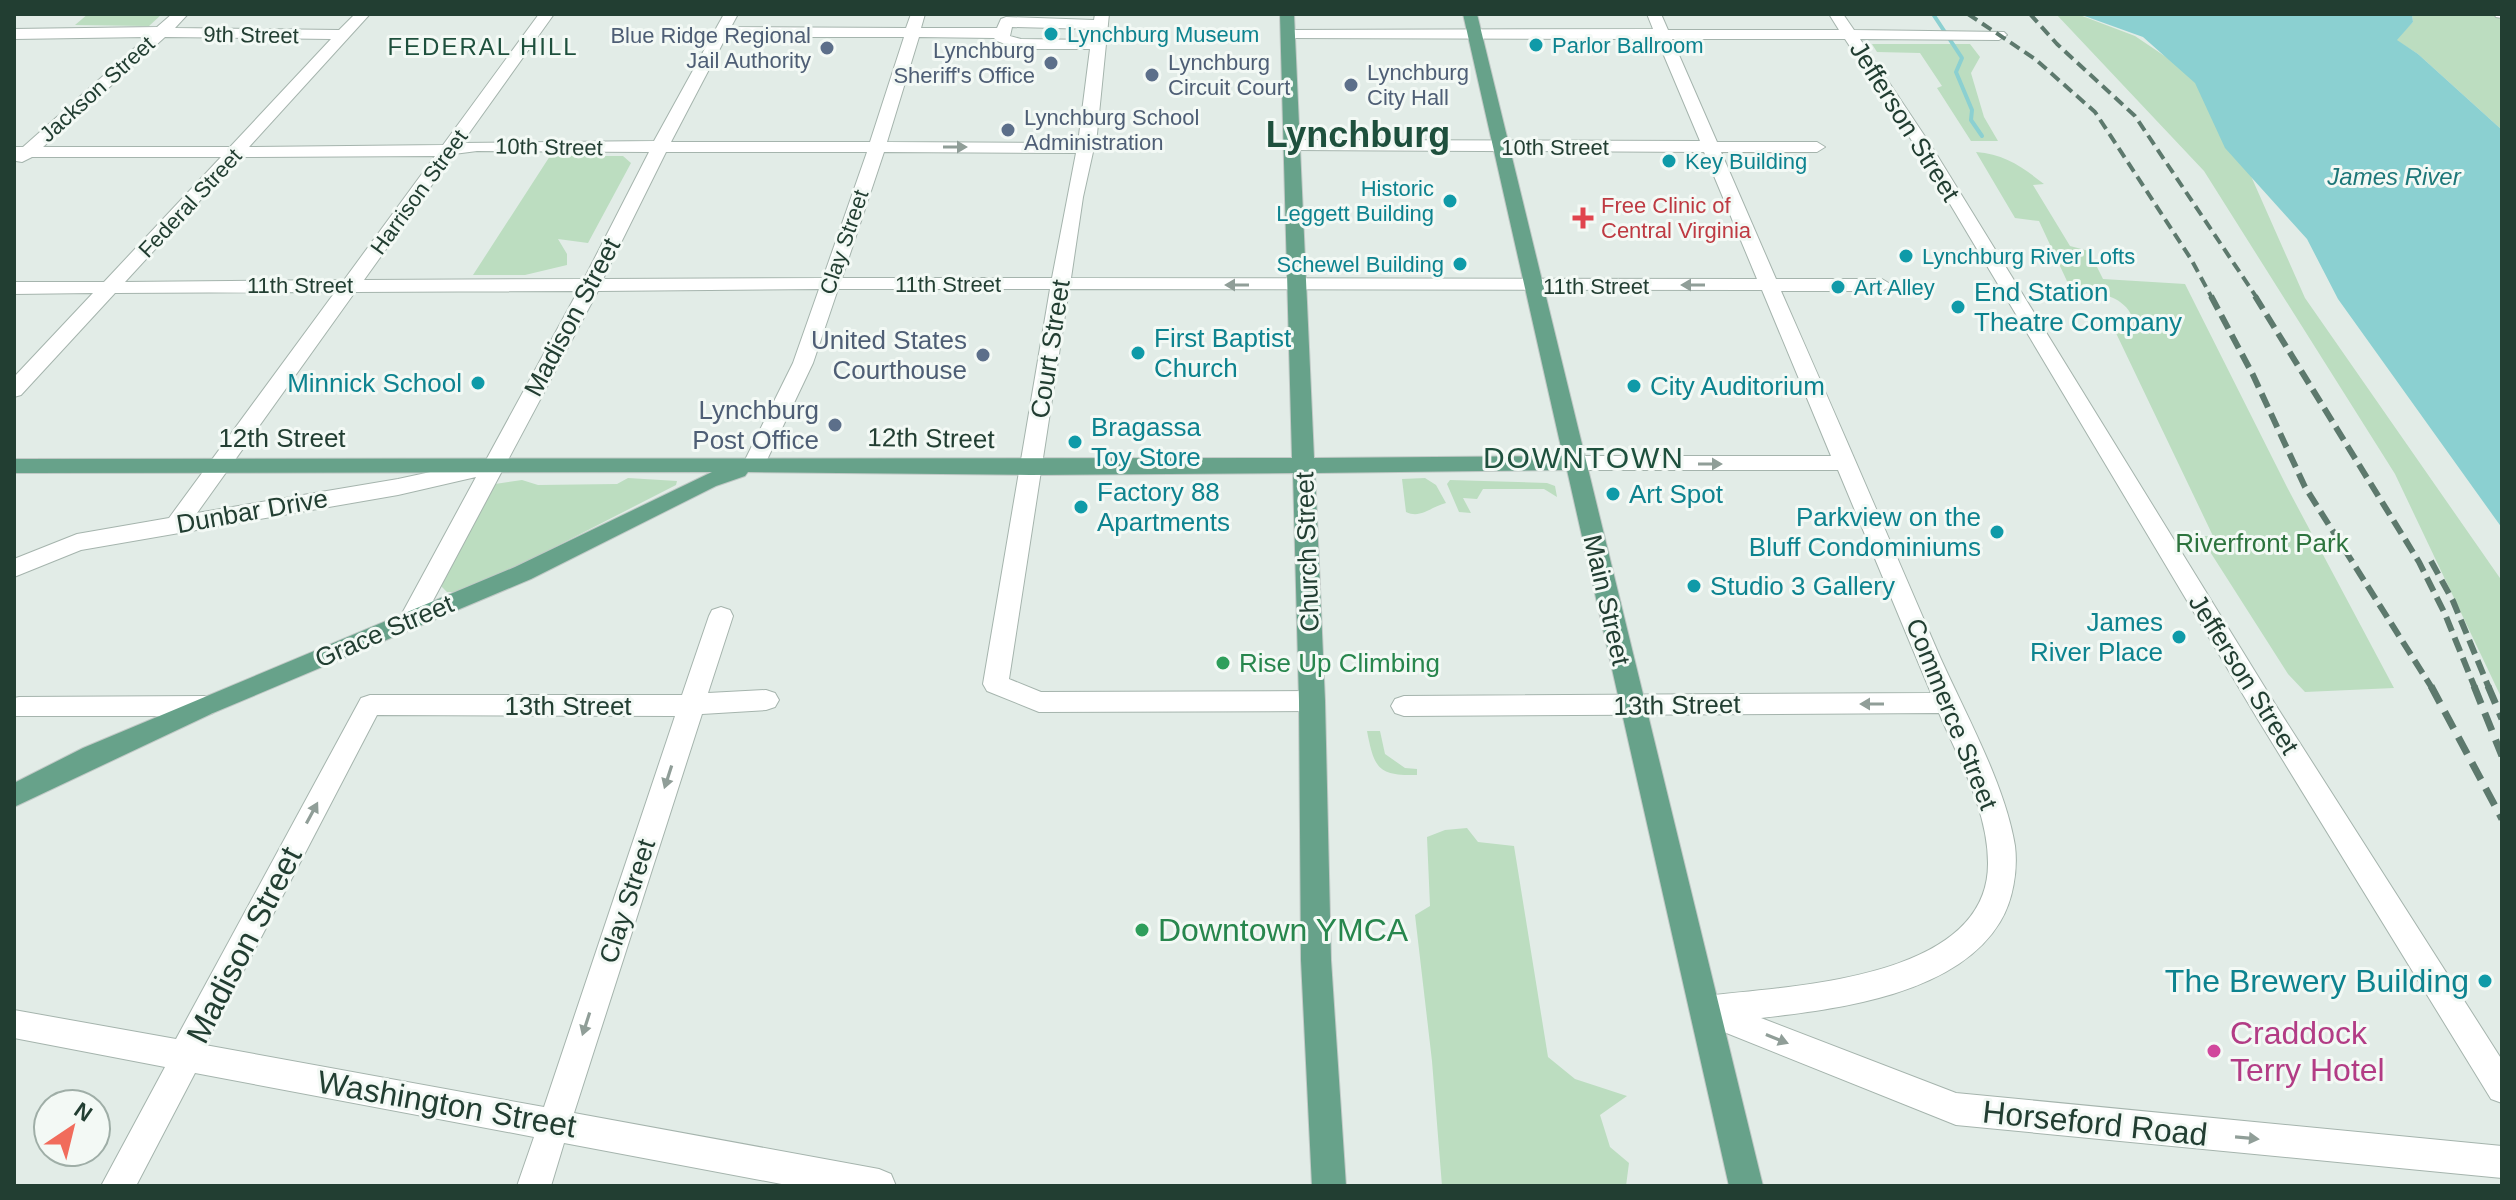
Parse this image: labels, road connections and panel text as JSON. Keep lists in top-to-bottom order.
{
  "streets": {
    "main road": [
      "12th Street",
      "Church Street",
      "Main Street",
      "Grace Street"
    ],
    "street": [
      "9th Street",
      "Jackson Street",
      "Jefferson Street",
      "10th Street",
      "Harrison Street",
      "Federal Street",
      "Clay Street",
      "11th Street",
      "Madison Street",
      "Court Street",
      "Dunbar Drive",
      "13th Street",
      "Commerce Street",
      "Washington Street",
      "Horseford Road"
    ]
  },
  "crossings": [
    ["9th Street", "Jackson Street"],
    ["9th Street", "Federal Street"],
    ["Jackson Street", "10th Street"],
    ["10th Street", "Harrison Street"],
    ["10th Street", "Federal Street"],
    ["10th Street", "Clay Street"],
    ["10th Street", "Madison Street"],
    ["10th Street", "Court Street"],
    ["10th Street", "Church Street"],
    ["10th Street", "Main Street"],
    ["10th Street", "Commerce Street"],
    ["Harrison Street", "11th Street"],
    ["Harrison Street", "12th Street"],
    ["Harrison Street", "Dunbar Drive"],
    ["Federal Street", "11th Street"],
    ["Clay Street", "11th Street"],
    ["Clay Street", "12th Street"],
    ["Clay Street", "Grace Street"],
    ["Clay Street", "13th Street"],
    ["Clay Street", "Washington Street"],
    ["11th Street", "Madison Street"],
    ["11th Street", "Court Street"],
    ["11th Street", "Church Street"],
    ["11th Street", "Main Street"],
    ["11th Street", "Commerce Street"],
    ["Madison Street", "12th Street"],
    ["Madison Street", "Dunbar Drive"],
    ["Madison Street", "Grace Street"],
    ["Madison Street", "13th Street"],
    ["Madison Street", "Washington Street"],
    ["Court Street", "12th Street"],
    ["Court Street", "Church Street"],
    ["12th Street", "Dunbar Drive"],
    ["12th Street", "Church Street"],
    ["12th Street", "Main Street"],
    ["12th Street", "Grace Street"],
    ["12th Street", "Commerce Street"],
    ["Main Street", "13th Street"],
    ["Main Street", "Commerce Street"],
    ["Main Street", "Horseford Road"],
    ["13th Street", "Commerce Street"],
    ["Commerce Street", "Horseford Road"]
  ],
  "one_way": ["Clay Street", "Horseford Road"],
  "districts": ["FEDERAL HILL", "Lynchburg", "DOWNTOWN"],
  "water": ["James River"],
  "parks": ["Riverfront Park"],
  "places": {
    "other": [
      "Lynchburg Museum",
      "Parlor Ballroom",
      "Blue Ridge Regional Jail Authority",
      "Lynchburg Sheriff's Office",
      "Lynchburg Circuit Court",
      "Lynchburg City Hall",
      "Lynchburg School Administration",
      "Key Building",
      "Historic Leggett Building",
      "Lynchburg River Lofts",
      "Schewel Building",
      "Art Alley",
      "End Station Theatre Company",
      "First Baptist Church",
      "United States Courthouse",
      "Minnick School",
      "City Auditorium",
      "Lynchburg Post Office",
      "Bragassa Toy Store",
      "Art Spot",
      "Factory 88 Apartments",
      "Parkview on the Bluff Condominiums",
      "Studio 3 Gallery",
      "James River Place",
      "Rise Up Climbing",
      "Downtown YMCA",
      "The Brewery Building",
      "Craddock Terry Hotel"
    ],
    "health": ["Free Clinic of Central Virginia"]
  },
  "north": "top right"
}
